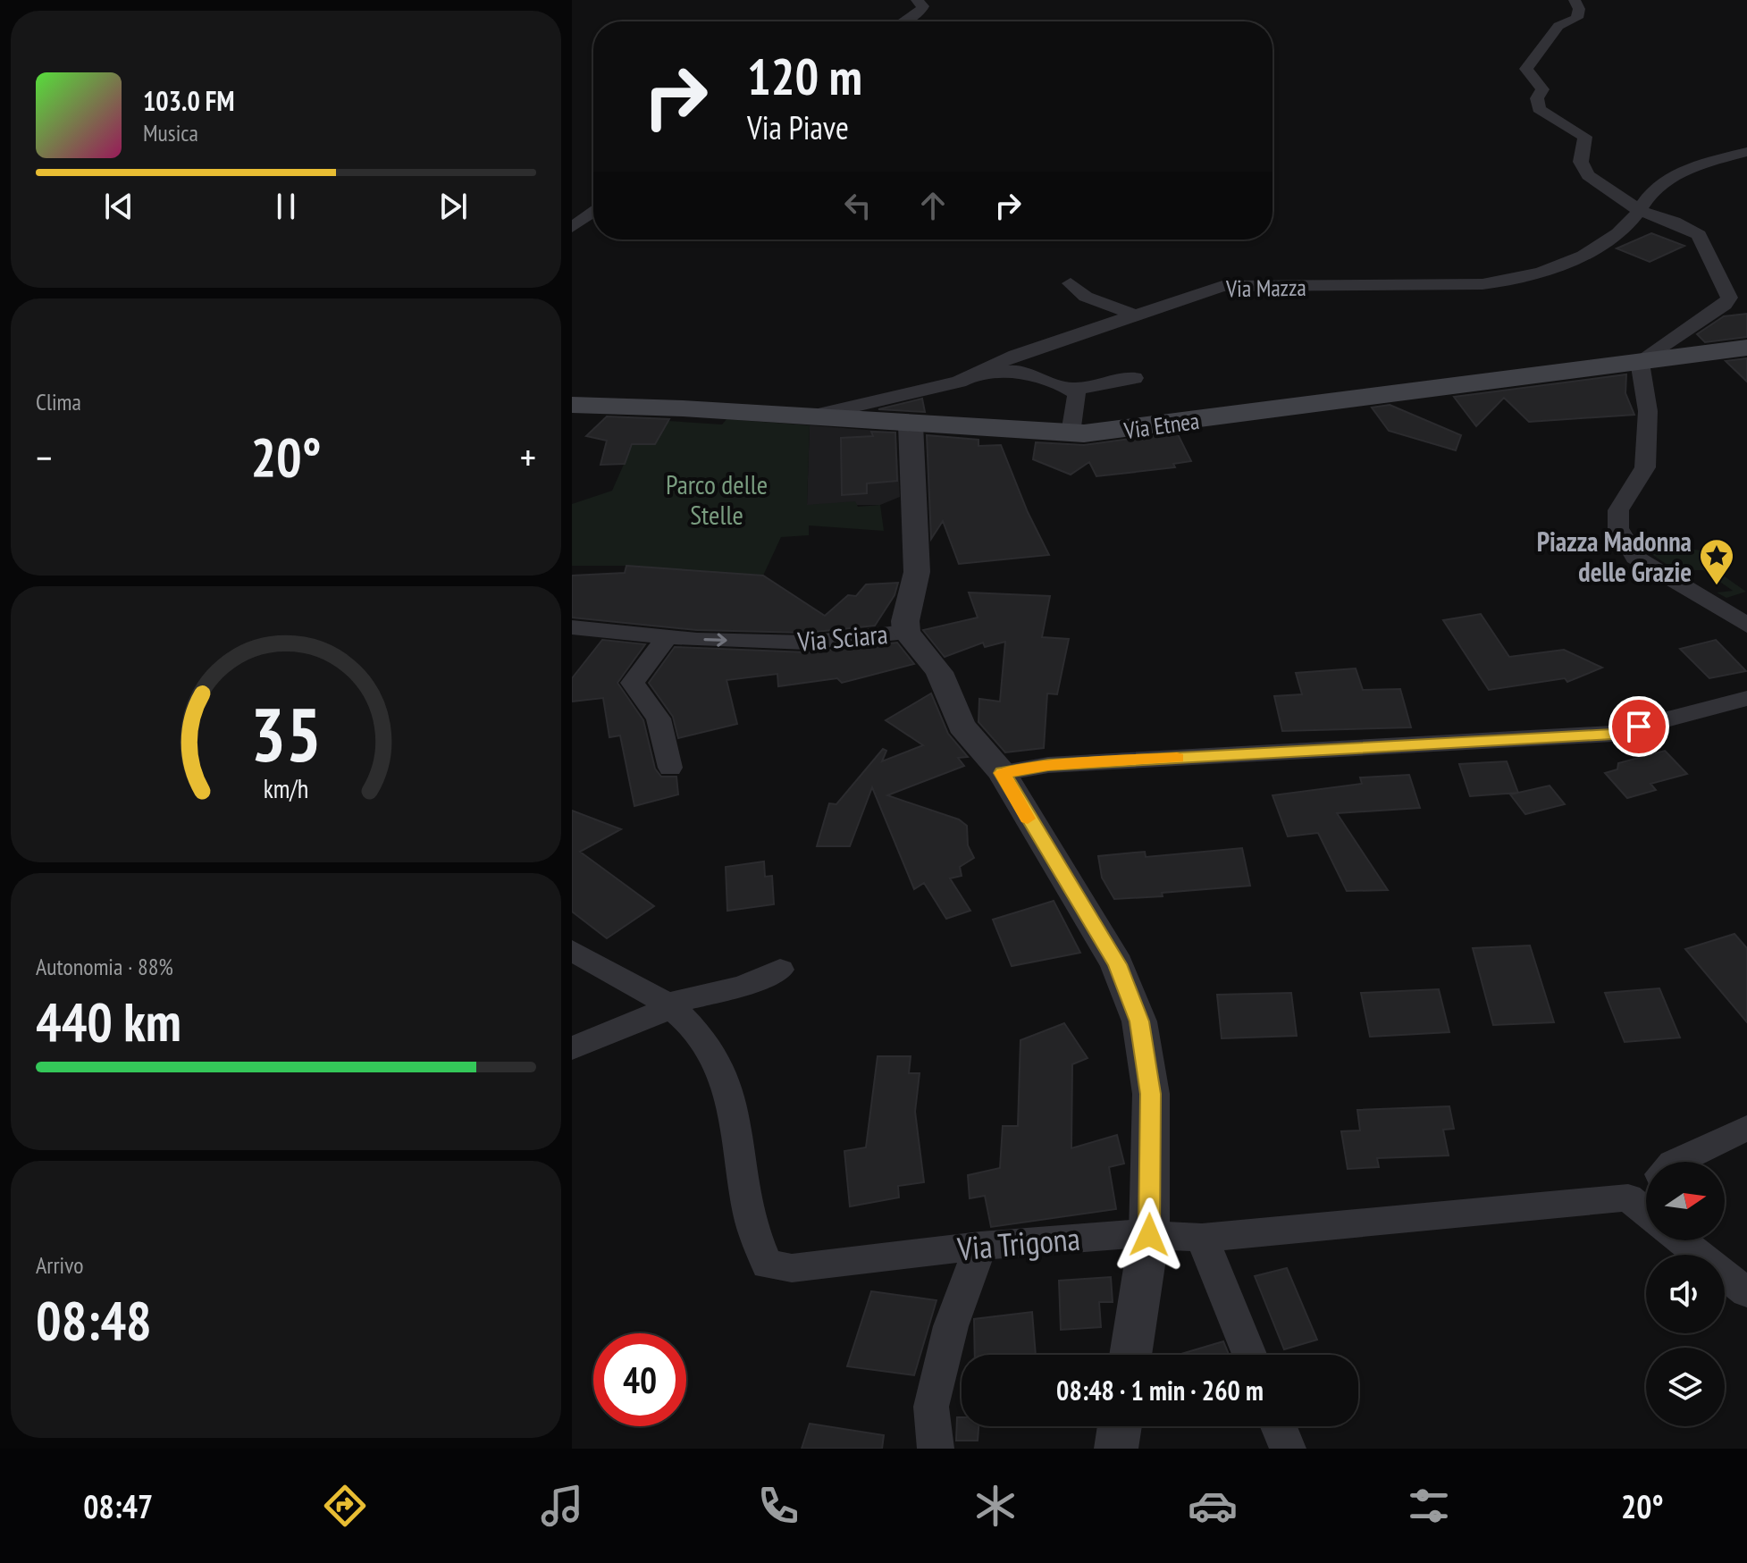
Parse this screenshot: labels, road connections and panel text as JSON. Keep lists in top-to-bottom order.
{
  "streets": {
    "main road": ["Via Etnea"],
    "street": ["Via Mazza", "Via Sciara", "Via Trigona"]
  },
  "crossings": [
    ["Via Mazza", "Via Etnea"],
    ["Via Etnea", "Via Sciara"]
  ],
  "one_way": ["Via Sciara"],
  "parks": ["Parco delle Stelle"],
  "places": {
    "place": ["Piazza Madonna delle Grazie"]
  },
  "north": "right",
  "page": {
    "turn": ["120 m", "Via Piave"],
    "song": ["103.0 FM", "Musica"],
    "tile": [
      "Clima",
      ["Autonomia · 88%", "440 km"],
      ["Arrivo", "08:48"]
    ],
    "heat": ["−", "20°", "+"],
    "limit": "40",
    "trip": "08:48 · 1 min · 260 m",
    "tabs": ["08:47", "20°"],
    "gauge": ["35", "km/h"]
  }
}
